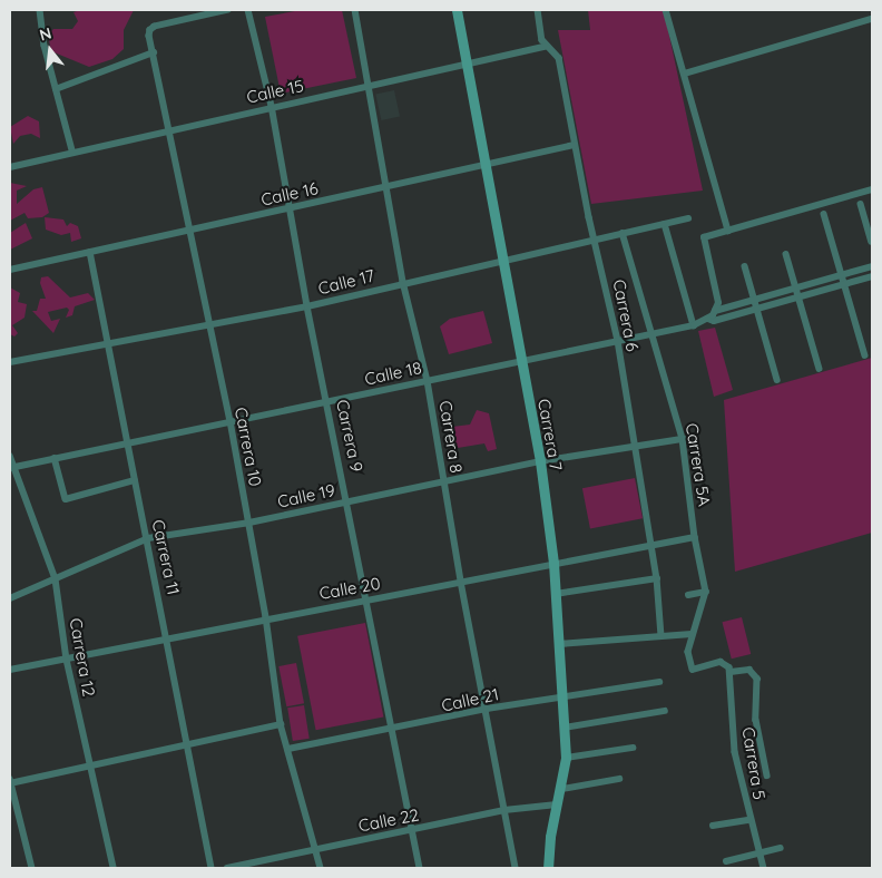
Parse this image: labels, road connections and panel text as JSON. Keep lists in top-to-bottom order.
{
  "streets": {
    "street": [
      "Calle 15",
      "Calle 16",
      "Calle 17",
      "Carrera 6",
      "Calle 18",
      "Carrera 7",
      "Carrera 9",
      "Carrera 8",
      "Carrera 10",
      "Carrera 5A",
      "Calle 19",
      "Carrera 11",
      "Calle 20",
      "Carrera 12",
      "Calle 21",
      "Carrera 5",
      "Calle 22"
    ]
  },
  "crossings": [
    ["Calle 15", "Carrera 6"],
    ["Calle 15", "Carrera 7"],
    ["Calle 15", "Carrera 9"],
    ["Calle 15", "Carrera 8"],
    ["Calle 15", "Carrera 10"],
    ["Calle 16", "Carrera 6"],
    ["Calle 16", "Carrera 7"],
    ["Calle 16", "Carrera 9"],
    ["Calle 16", "Carrera 8"],
    ["Calle 16", "Carrera 10"],
    ["Calle 16", "Carrera 11"],
    ["Calle 17", "Carrera 6"],
    ["Calle 17", "Carrera 7"],
    ["Calle 17", "Carrera 9"],
    ["Calle 17", "Carrera 8"],
    ["Calle 17", "Carrera 10"],
    ["Calle 17", "Carrera 5A"],
    ["Calle 17", "Carrera 11"],
    ["Carrera 6", "Calle 18"],
    ["Carrera 6", "Calle 19"],
    ["Carrera 6", "Calle 20"],
    ["Calle 18", "Carrera 7"],
    ["Calle 18", "Carrera 9"],
    ["Calle 18", "Carrera 8"],
    ["Calle 18", "Carrera 10"],
    ["Calle 18", "Carrera 5A"],
    ["Calle 18", "Carrera 11"],
    ["Calle 18", "Carrera 12"],
    ["Carrera 7", "Calle 19"],
    ["Carrera 7", "Calle 20"],
    ["Carrera 7", "Calle 21"],
    ["Carrera 7", "Calle 22"],
    ["Carrera 9", "Calle 19"],
    ["Carrera 9", "Calle 20"],
    ["Carrera 9", "Calle 21"],
    ["Carrera 9", "Calle 22"],
    ["Carrera 8", "Calle 19"],
    ["Carrera 8", "Calle 20"],
    ["Carrera 8", "Calle 21"],
    ["Carrera 8", "Calle 22"],
    ["Carrera 10", "Calle 19"],
    ["Carrera 10", "Calle 20"],
    ["Carrera 10", "Calle 21"],
    ["Carrera 10", "Calle 22"],
    ["Carrera 5A", "Calle 19"],
    ["Carrera 5A", "Calle 20"],
    ["Carrera 5A", "Carrera 5"],
    ["Calle 19", "Carrera 11"],
    ["Calle 19", "Carrera 12"],
    ["Carrera 11", "Calle 20"],
    ["Calle 20", "Carrera 12"]
  ],
  "north": "top"
}
